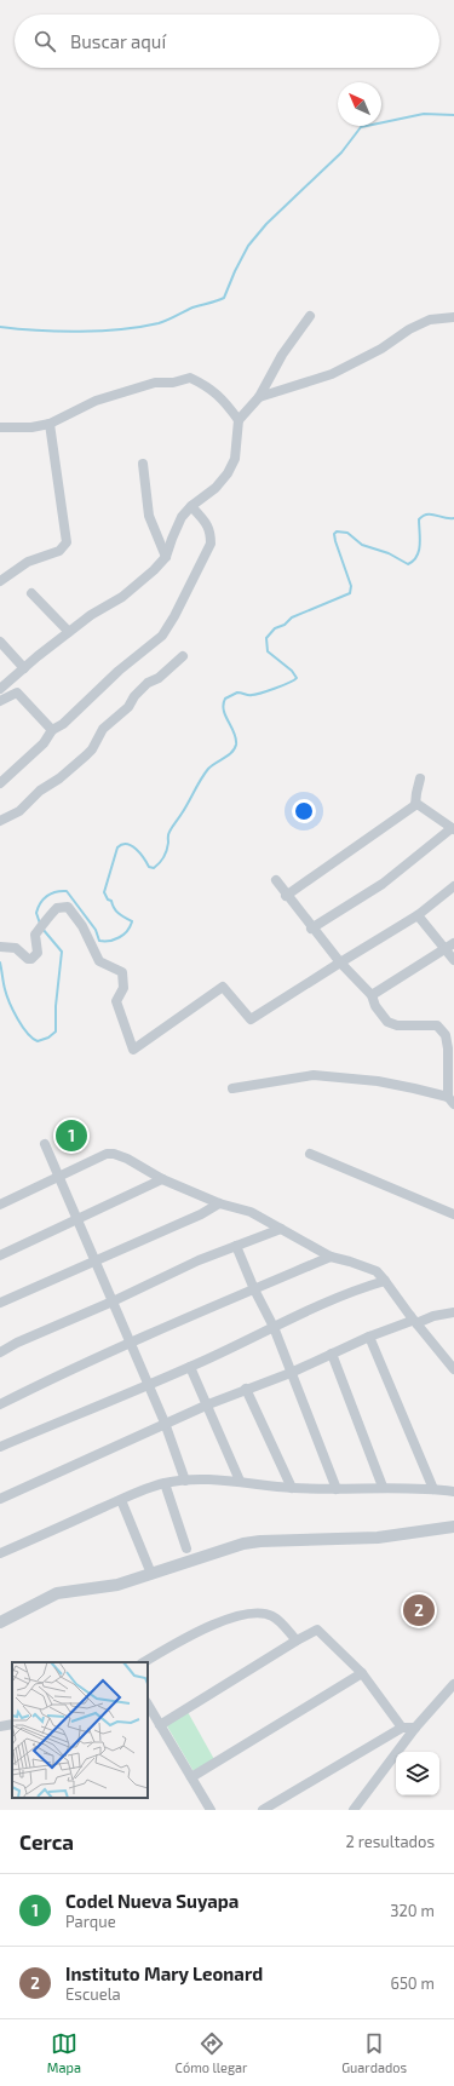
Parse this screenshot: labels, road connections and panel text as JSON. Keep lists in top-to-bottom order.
{
  "north": "top left",
  "page": {
    "search": "Buscar aquí",
    "pins": ["1", "2"],
    "heading": ["Cerca", "2 resultados"],
    "list": [
      {
        "mark": "1",
        "name": "Codel Nueva Suyapa",
        "note": "Parque",
        "value": "320 m"
      },
      {
        "mark": "2",
        "name": "Instituto Mary Leonard",
        "note": "Escuela",
        "value": "650 m"
      }
    ],
    "nav": ["Mapa", "Cómo llegar", "Guardados"]
  }
}
